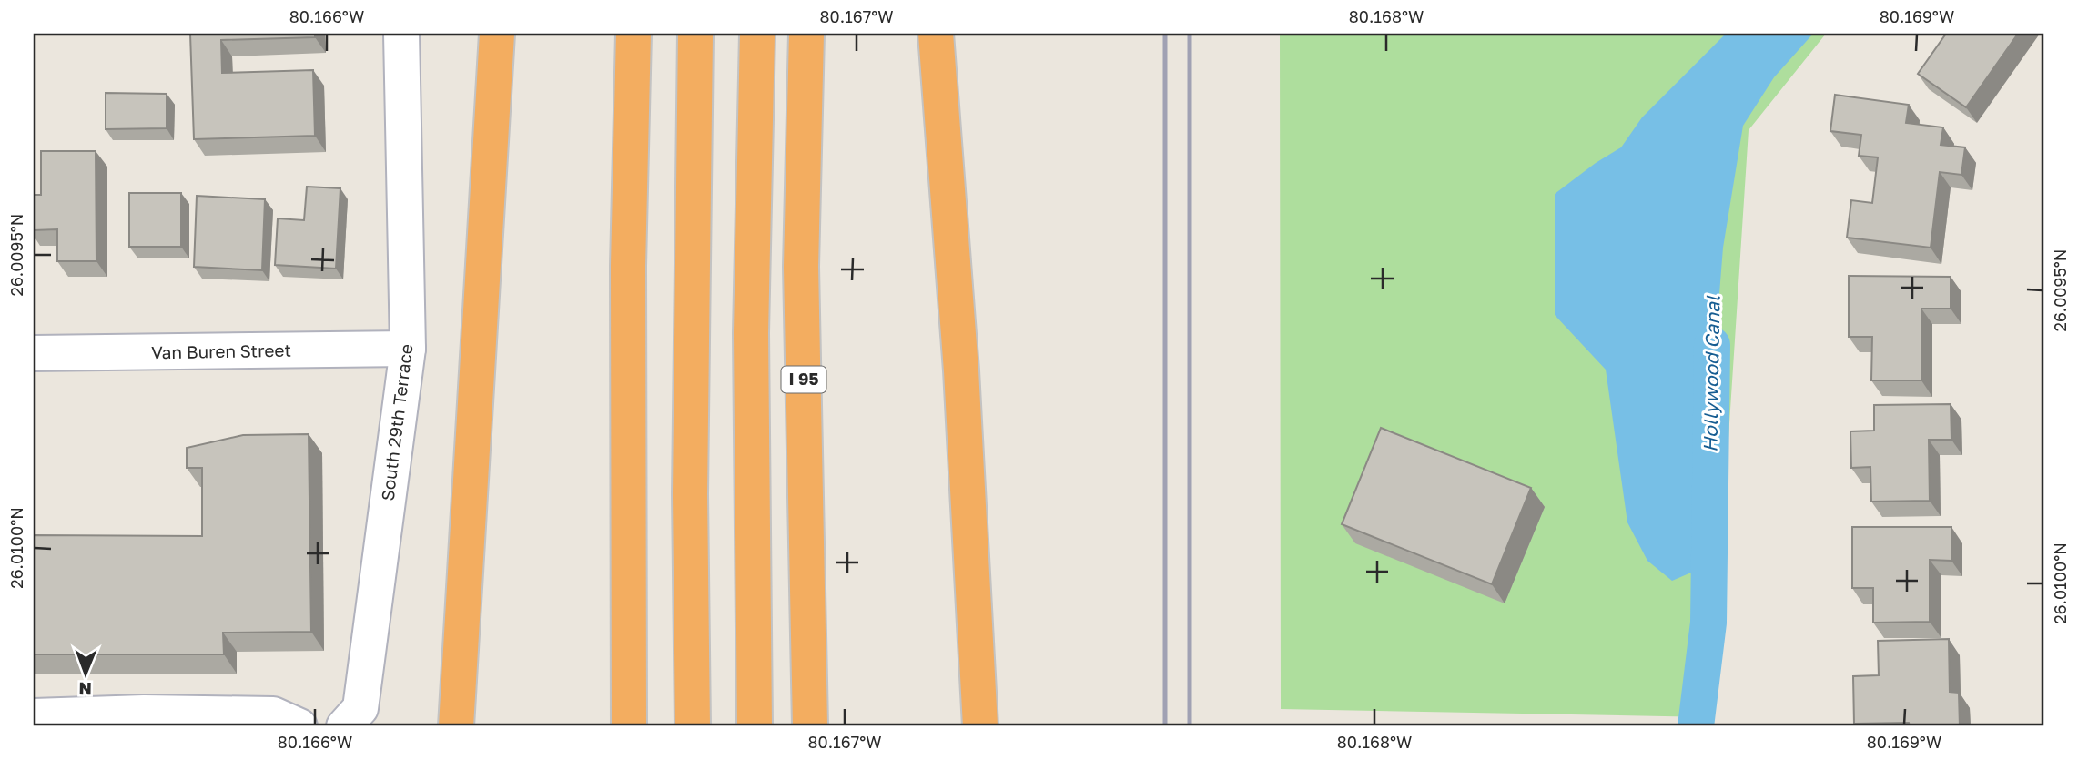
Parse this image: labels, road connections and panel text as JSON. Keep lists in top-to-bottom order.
{
  "streets": {
    "highway": ["I 95"],
    "street": ["Van Buren Street", "South 29th Terrace"]
  },
  "crossings": [
    ["Van Buren Street", "South 29th Terrace"]
  ],
  "water": ["Hollywood Canal"],
  "north": "bottom",
  "coordinates": [
    "80.166°W",
    "80.167°W",
    "80.168°W",
    "80.169°W",
    "26.0095°N",
    "26.0100°N"
  ]
}
